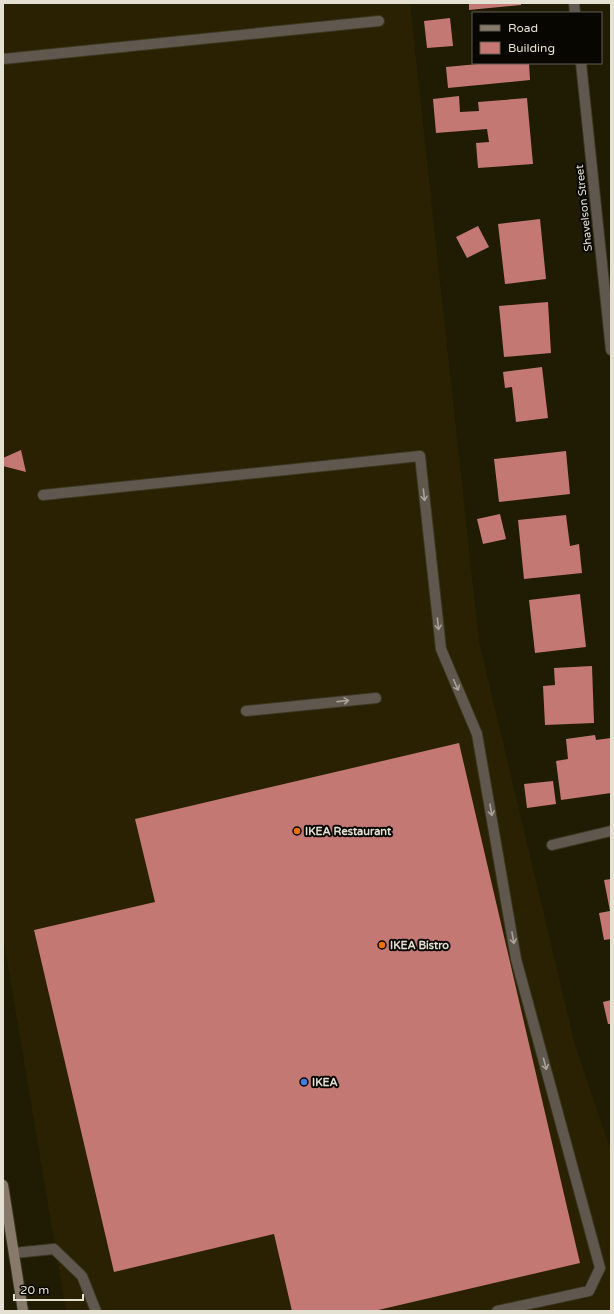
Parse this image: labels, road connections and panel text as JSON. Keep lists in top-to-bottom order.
{
  "streets": {
    "street": ["Shavelson Street"]
  },
  "places": ["IKEA Restaurant", "IKEA Bistro", "IKEA"],
  "legend": ["Road", "Building"],
  "scale_bar": "20 m"
}
